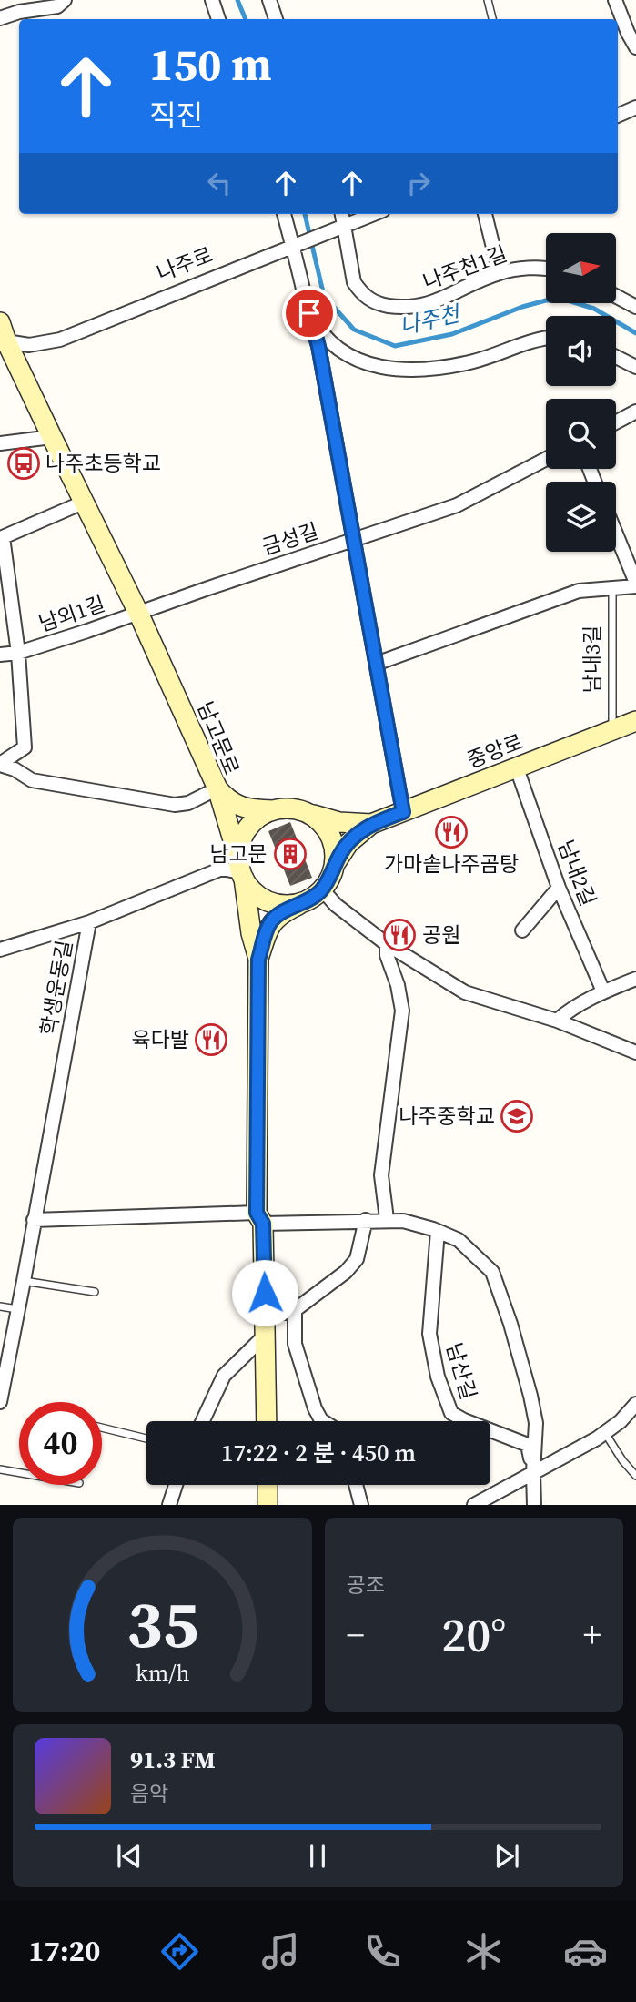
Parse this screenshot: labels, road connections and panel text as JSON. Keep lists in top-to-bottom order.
{
  "streets": {
    "street": [
      "나주로",
      "나주천1길",
      "금성길",
      "남외1길",
      "남고문로",
      "중앙로",
      "남내2길",
      "학생운동길",
      "남산길"
    ],
    "lane": ["남내3길"]
  },
  "crossings": [
    ["나주로", "나주천1길"],
    ["나주로", "남고문로"],
    ["금성길", "남외1길"],
    ["금성길", "남고문로"],
    ["남외1길", "남고문로"],
    ["남내3길", "중앙로"],
    ["중앙로", "남내2길"]
  ],
  "water": ["나주천"],
  "places": {
    "bus stop": ["나주초등학교"],
    "restaurant": ["가마솥나주곰탕", "공원", "육다발"],
    "building": ["남고문"],
    "school or university": ["나주중학교"]
  },
  "north": "right",
  "page": {
    "turn": ["150 m", "직진"],
    "limit": "40",
    "trip": "17:22 · 2 분 · 450 m",
    "tile": "공조",
    "heat": ["−", "20°", "+"],
    "song": ["91.3 FM", "음악"],
    "tabs": "17:20",
    "gauge": ["35", "km/h"]
  }
}
